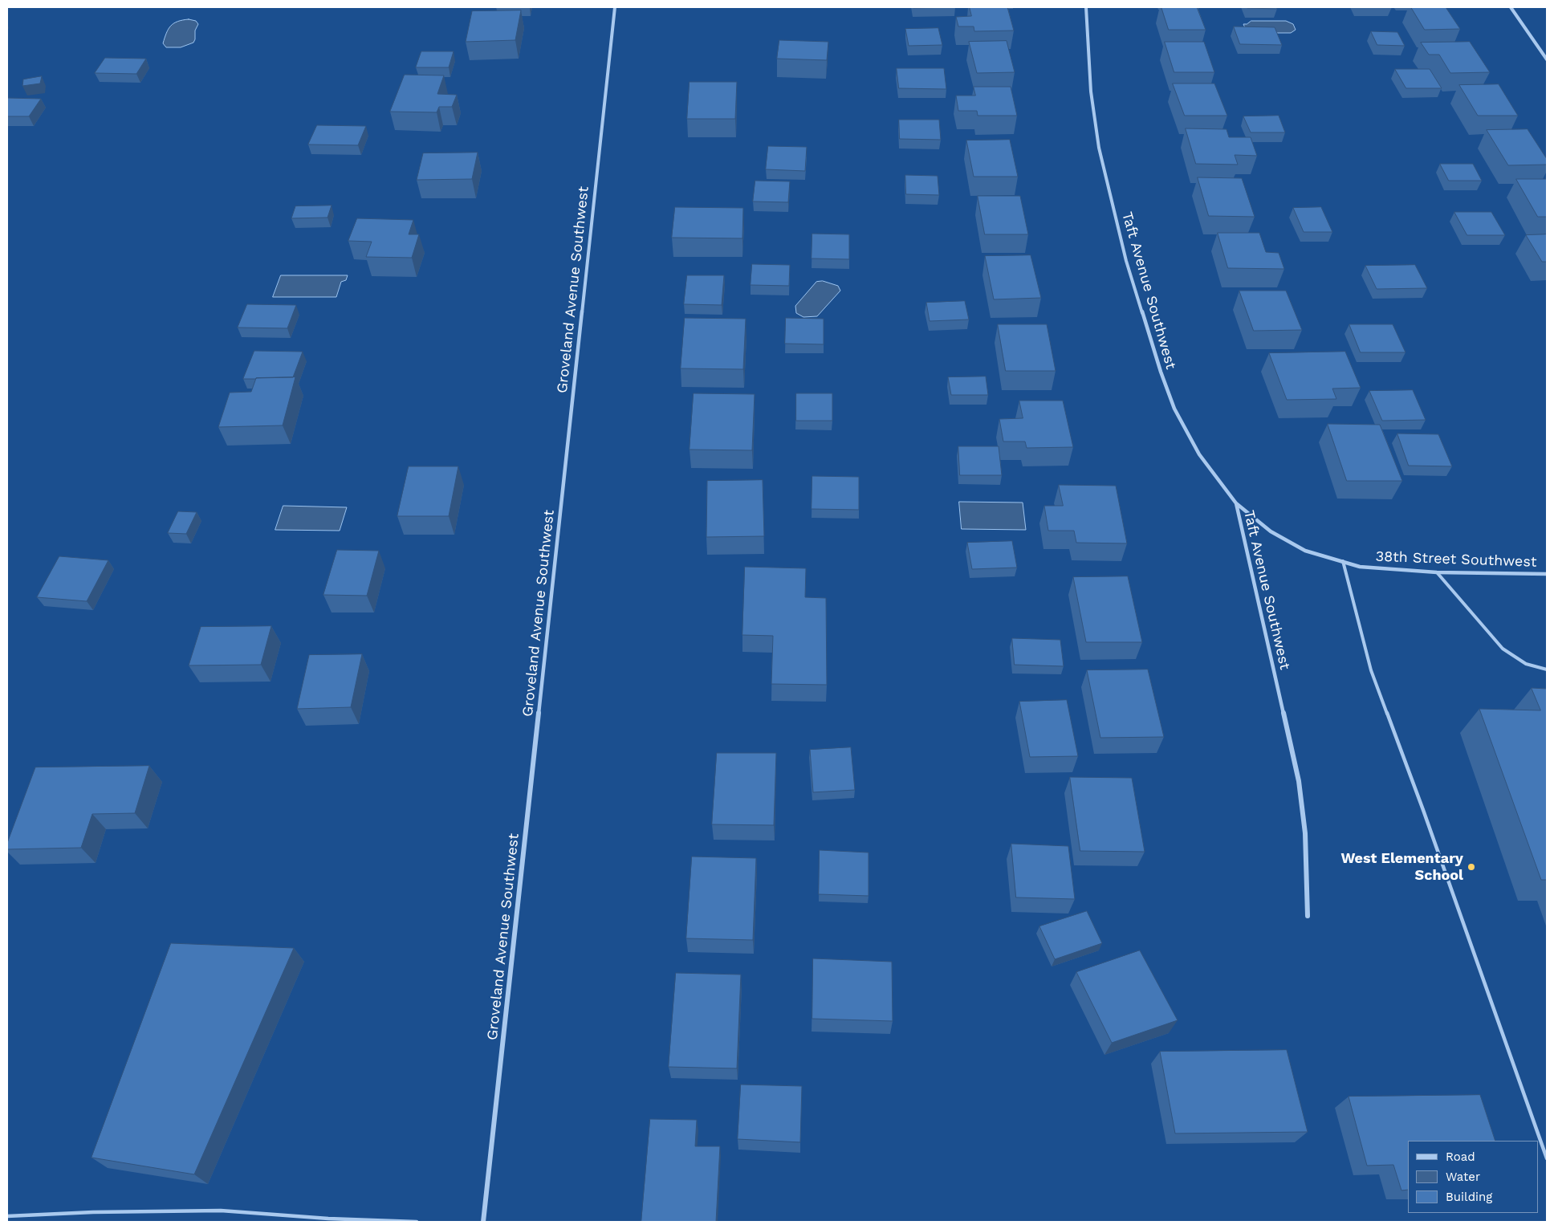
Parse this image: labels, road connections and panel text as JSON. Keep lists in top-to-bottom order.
{
  "streets": {
    "street": ["Groveland Avenue Southwest", "Taft Avenue Southwest", "38th Street Southwest"]
  },
  "crossings": [
    ["Taft Avenue Southwest", "38th Street Southwest"]
  ],
  "places": ["West Elementary School"],
  "legend": ["Road", "Water", "Building"]
}
